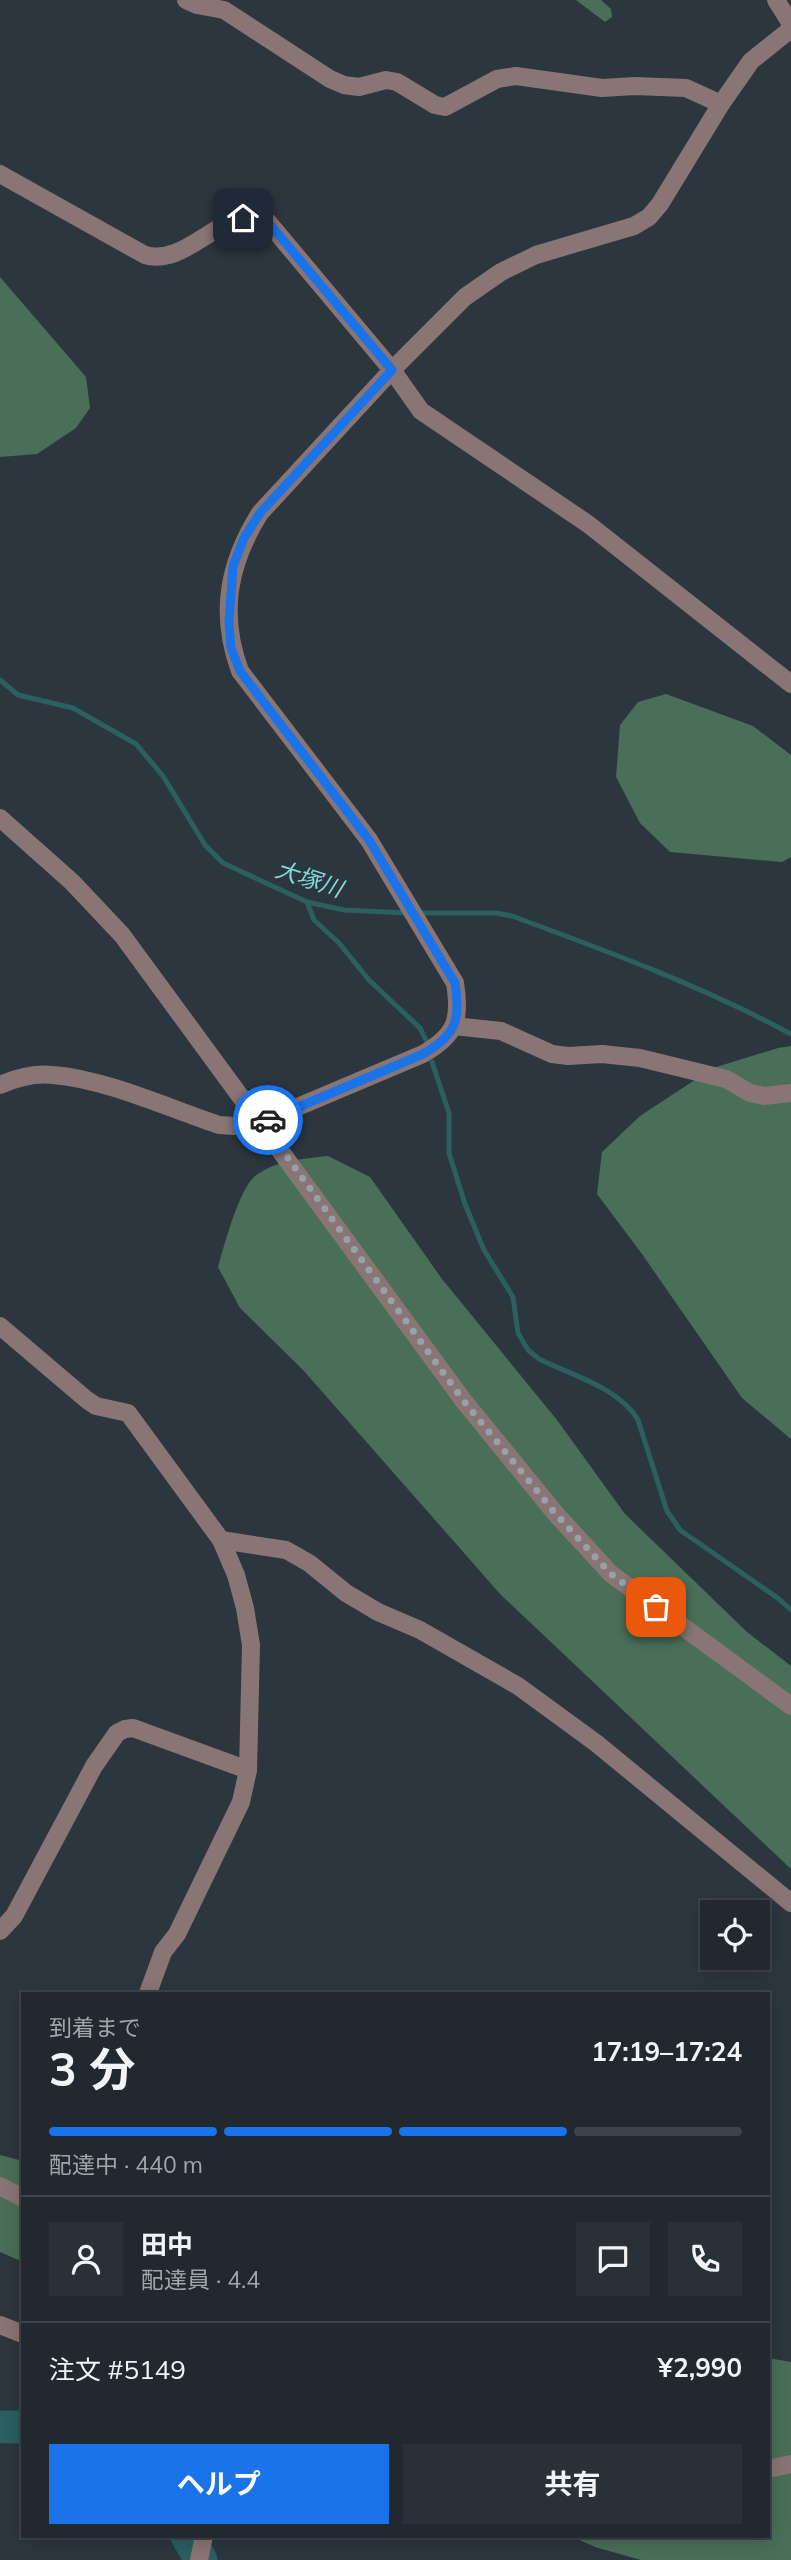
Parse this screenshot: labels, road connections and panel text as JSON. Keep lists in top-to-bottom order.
{
  "water": ["大塚川"],
  "page": {
    "heading": ["3 分", "到着まで", "17:19–17:24"],
    "panel": [
      "田中",
      "配達員 · 4.4",
      "注文 #5149",
      "¥2,990"
    ],
    "bar": "配達中 · 440 m",
    "buttons": ["ヘルプ", "共有"]
  }
}
